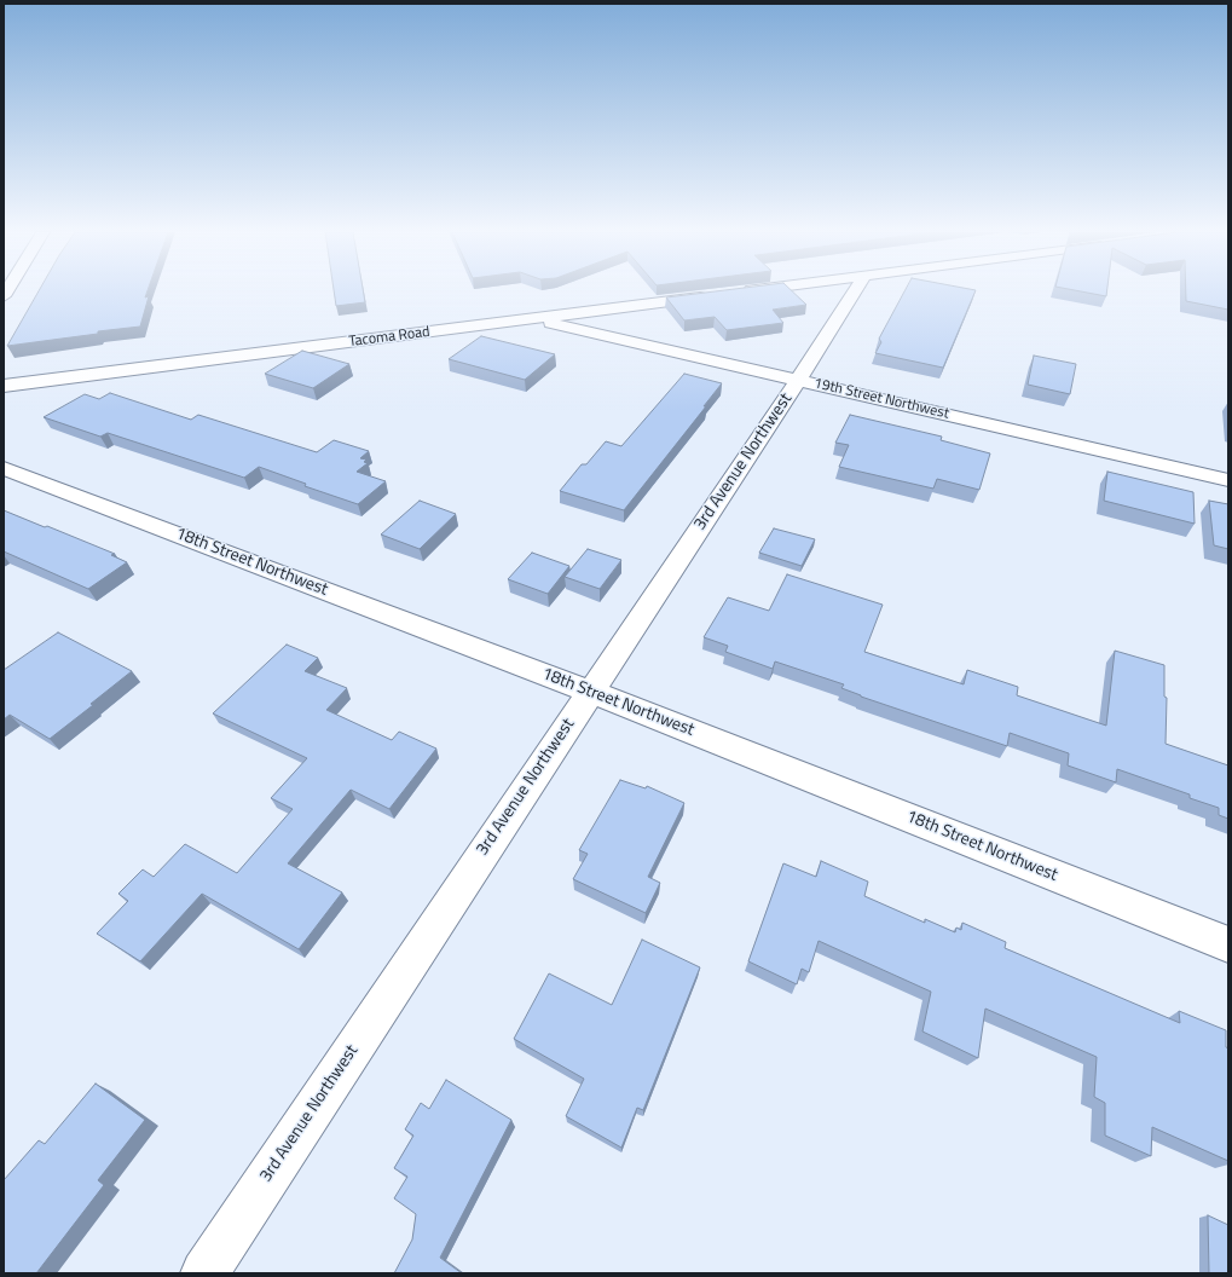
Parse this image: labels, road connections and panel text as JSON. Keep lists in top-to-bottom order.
{
  "streets": {
    "street": [
      "Tacoma Road",
      "19th Street Northwest",
      "3rd Avenue Northwest",
      "18th Street Northwest"
    ]
  },
  "crossings": [
    ["Tacoma Road", "19th Street Northwest"],
    ["19th Street Northwest", "3rd Avenue Northwest"],
    ["3rd Avenue Northwest", "18th Street Northwest"]
  ]
}
